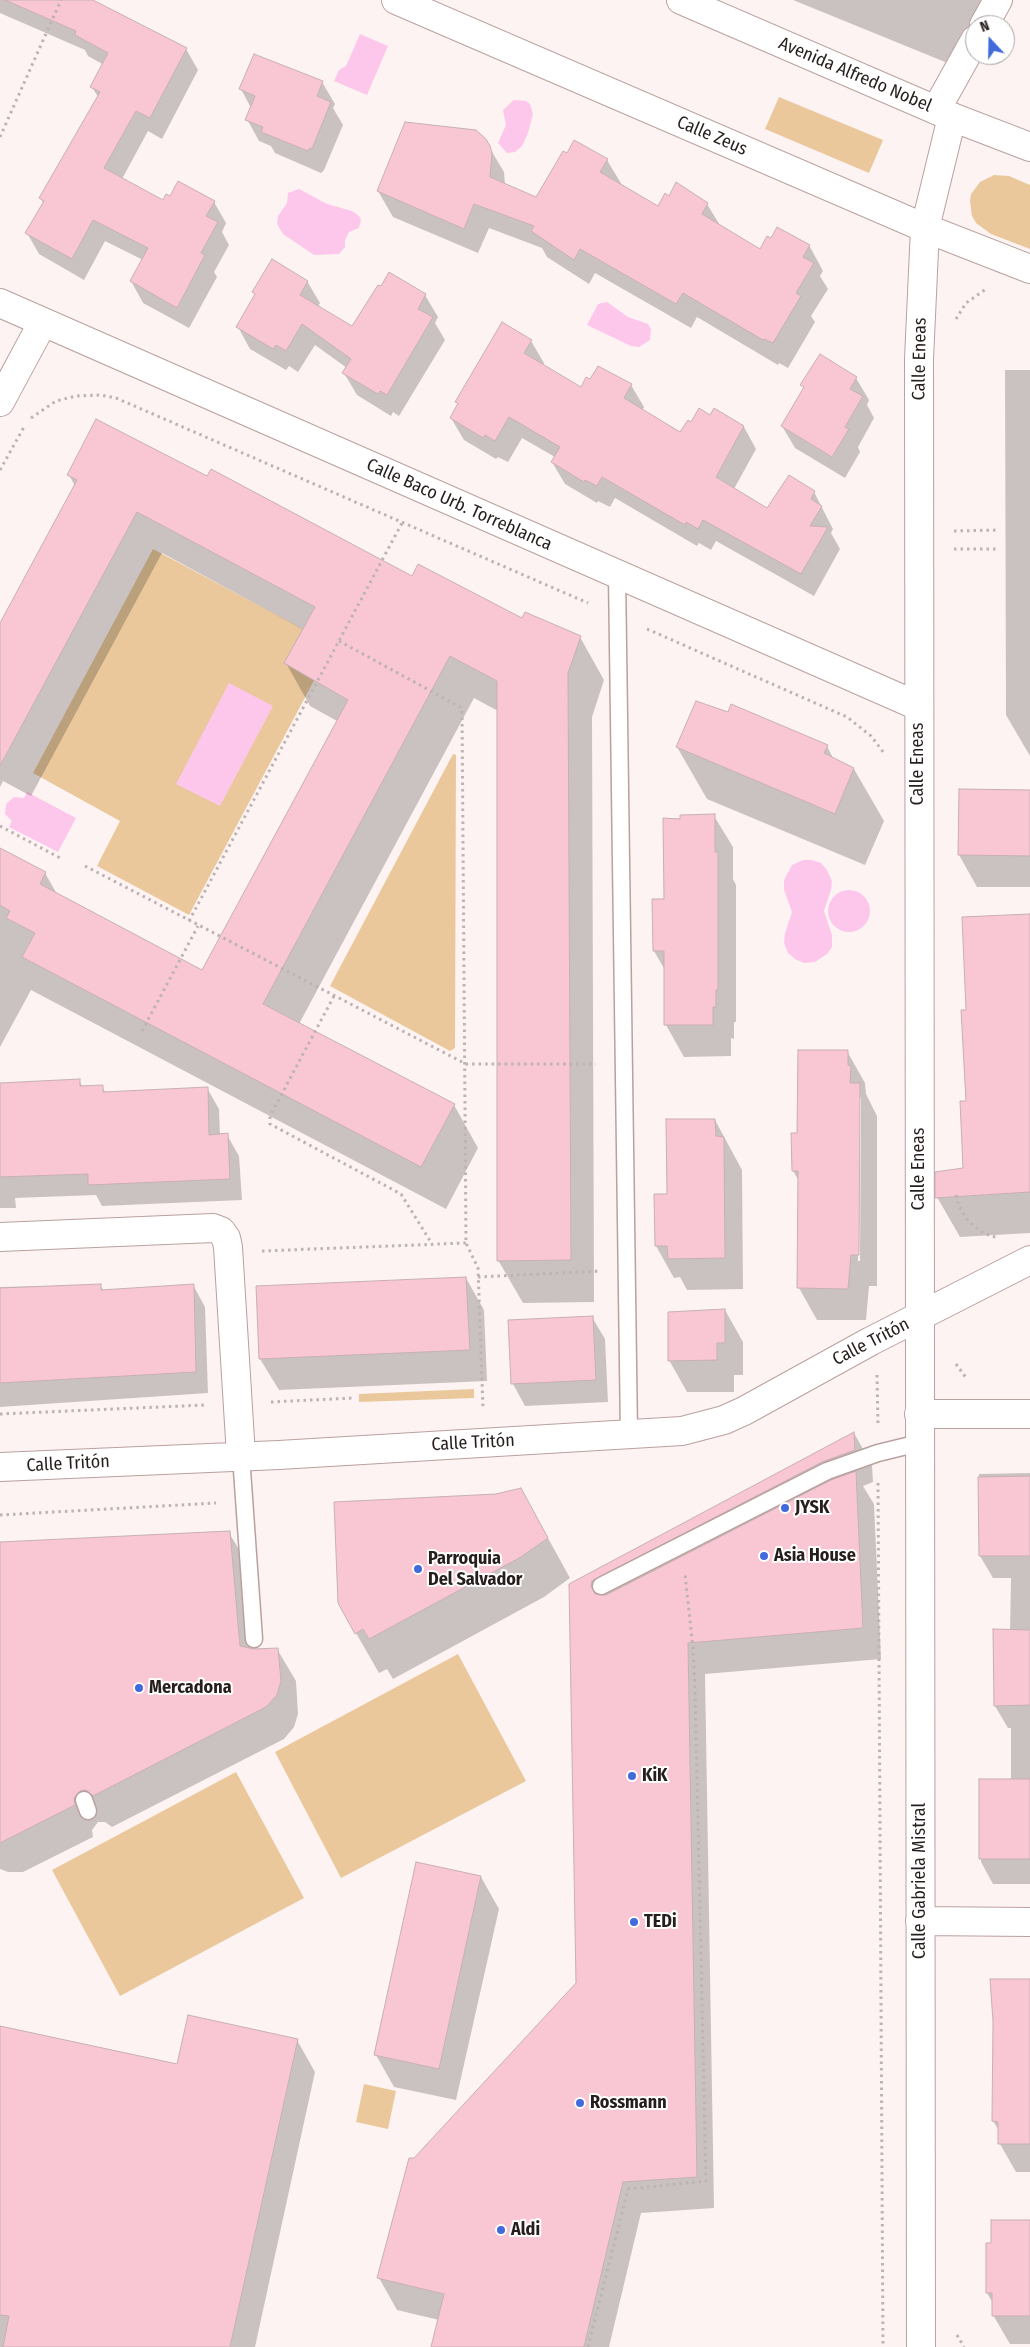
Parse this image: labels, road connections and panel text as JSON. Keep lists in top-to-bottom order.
{
  "streets": {
    "street": [
      "Avenida Alfredo Nobel",
      "Calle Zeus",
      "Calle Eneas",
      "Calle Baco Urb. Torreblanca",
      "Calle Tritón",
      "Calle Gabriela Mistral"
    ]
  },
  "crossings": [
    ["Avenida Alfredo Nobel", "Calle Eneas"],
    ["Calle Zeus", "Calle Eneas"],
    ["Calle Eneas", "Calle Baco Urb. Torreblanca"],
    ["Calle Eneas", "Calle Tritón"],
    ["Calle Eneas", "Calle Gabriela Mistral"]
  ],
  "places": [
    "JYSK",
    "Asia House",
    "Parroquia Del Salvador",
    "Mercadona",
    "KiK",
    "TEDi",
    "Rossmann",
    "Aldi"
  ],
  "north": "top"
}
